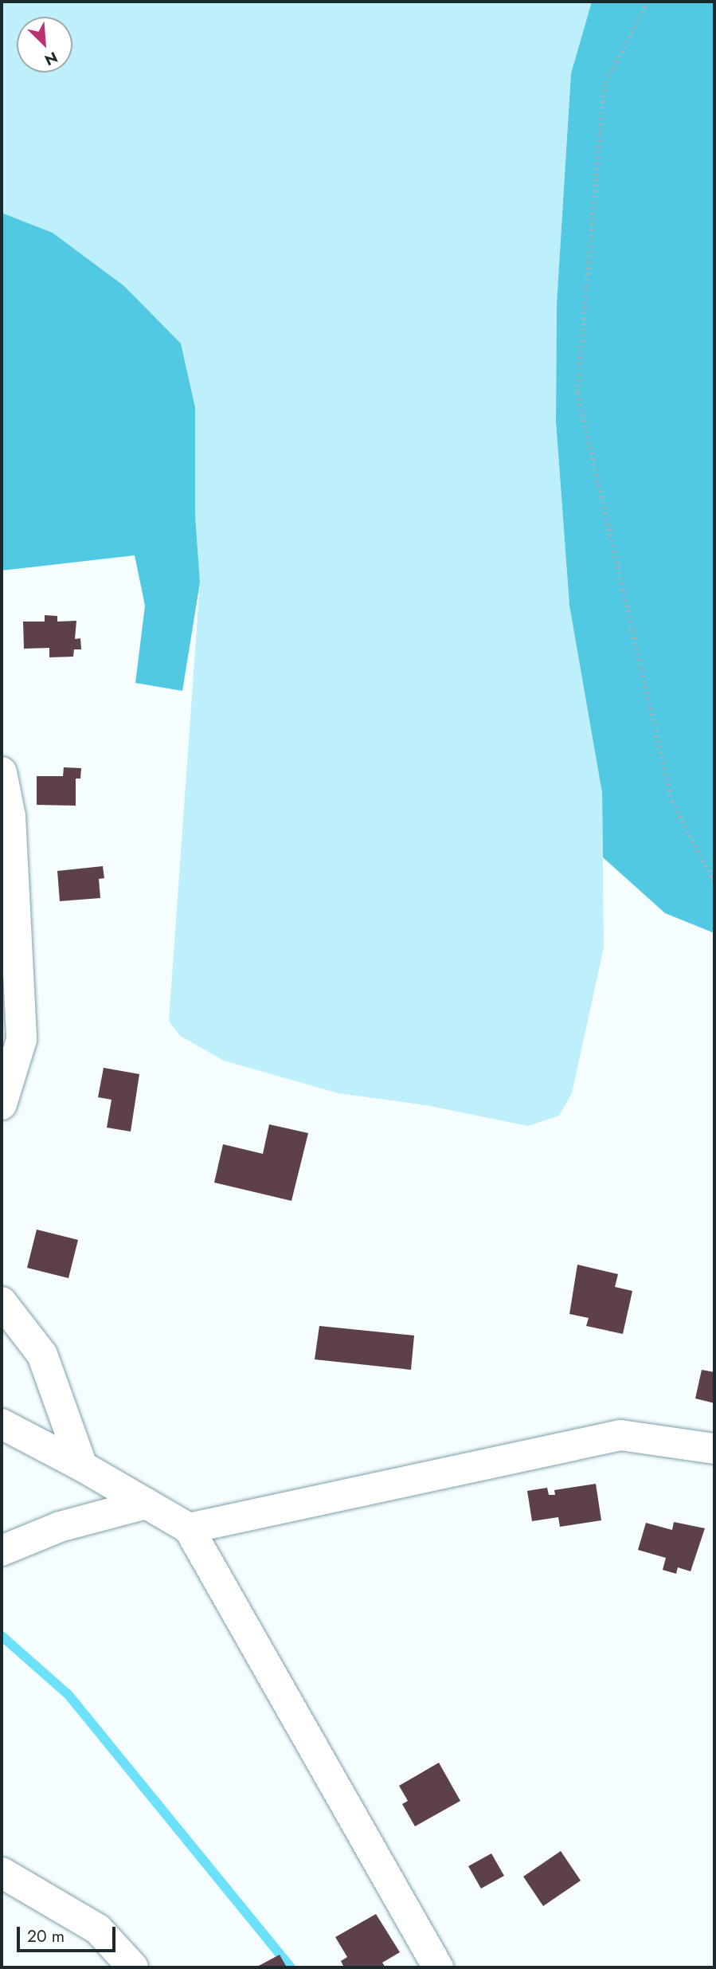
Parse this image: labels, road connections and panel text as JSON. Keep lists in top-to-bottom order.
{
  "scale_bar": "20 m",
  "north": "bottom right"
}
